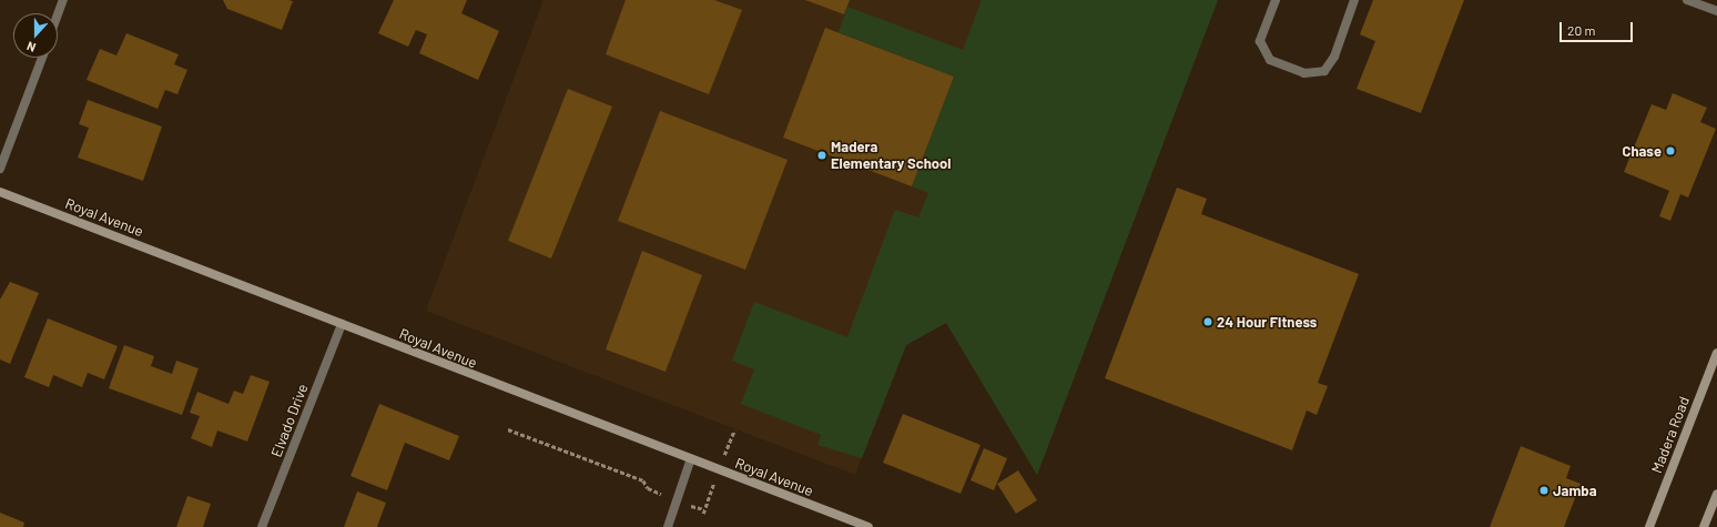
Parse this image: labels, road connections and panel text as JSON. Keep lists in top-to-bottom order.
{
  "streets": {
    "main road": ["Royal Avenue", "Madera Road"],
    "street": ["Elvado Drive"]
  },
  "crossings": [
    ["Royal Avenue", "Elvado Drive"]
  ],
  "places": [
    "Chase",
    "Madera Elementary School",
    "24 Hour Fitness",
    "Jamba"
  ],
  "scale_bar": "20 m",
  "north": "bottom"
}
